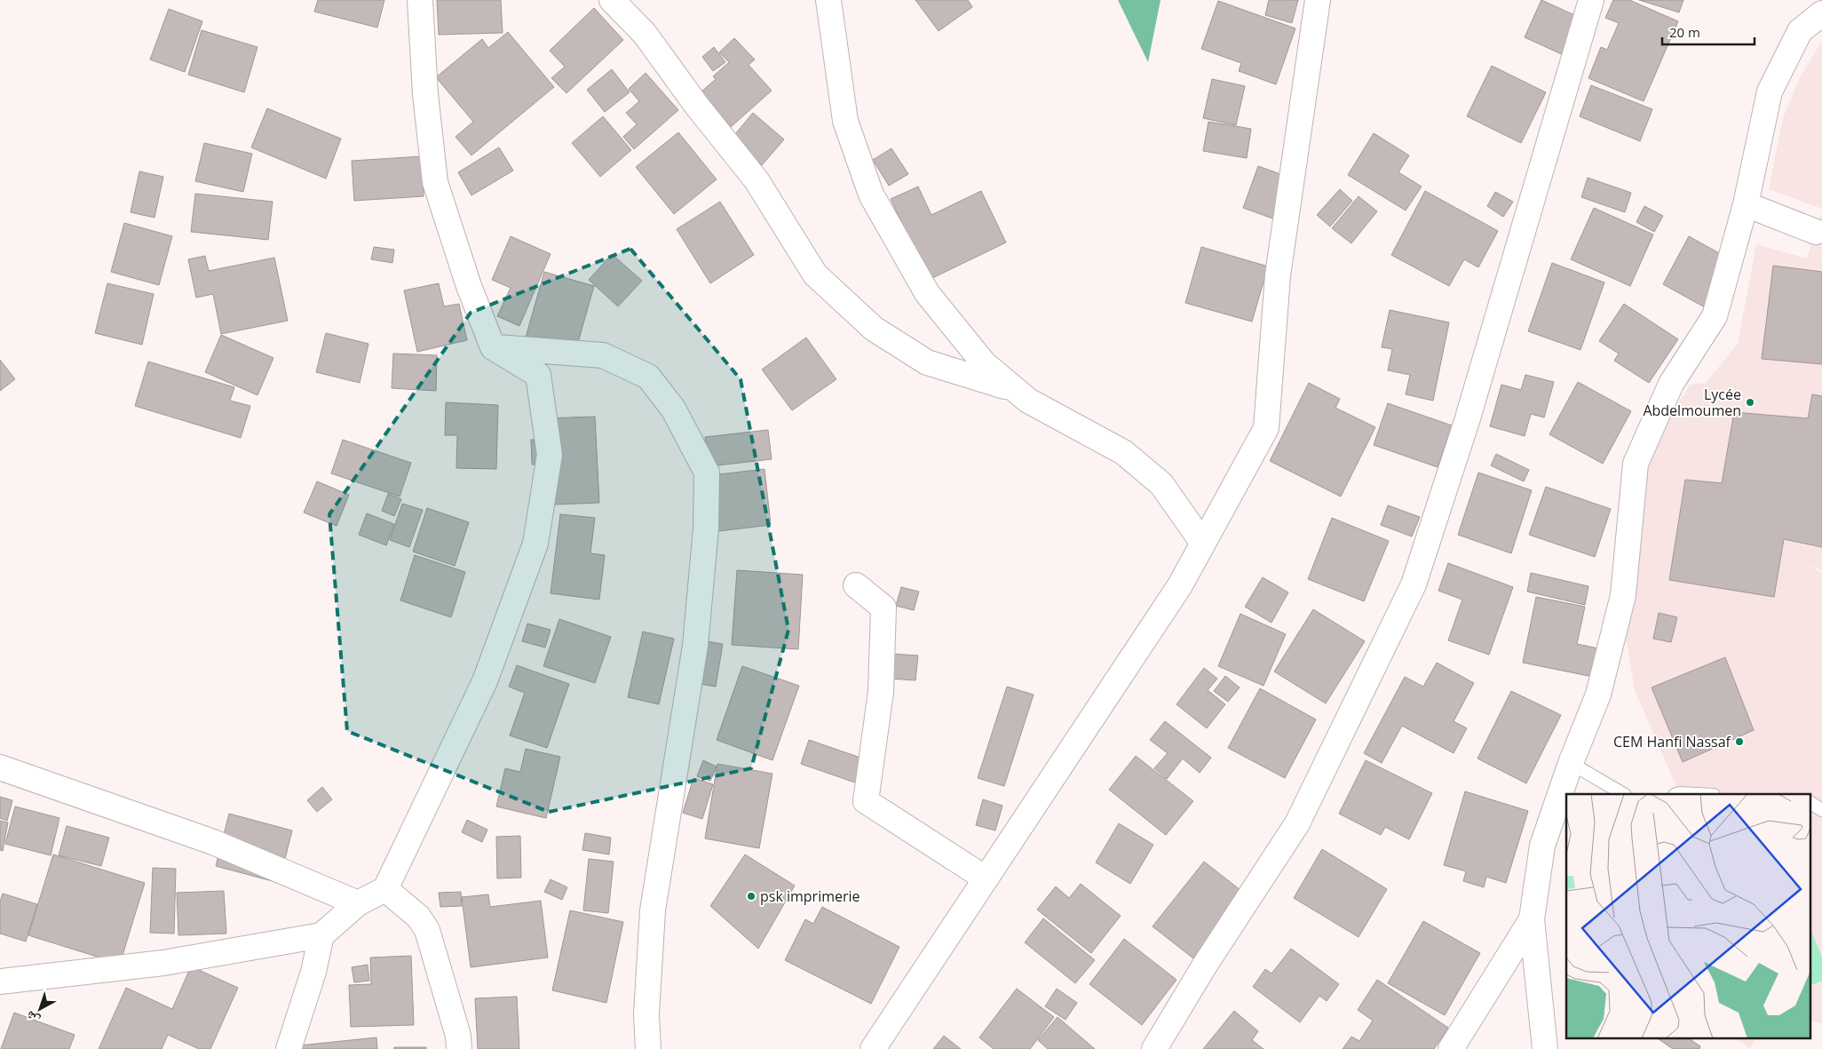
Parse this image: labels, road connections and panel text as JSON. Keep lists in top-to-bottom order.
{
  "places": ["Lycée Abdelmoumen", "CEM Hanfi Nassaf", "psk imprimerie"],
  "scale_bar": "20 m",
  "north": "bottom left"
}
